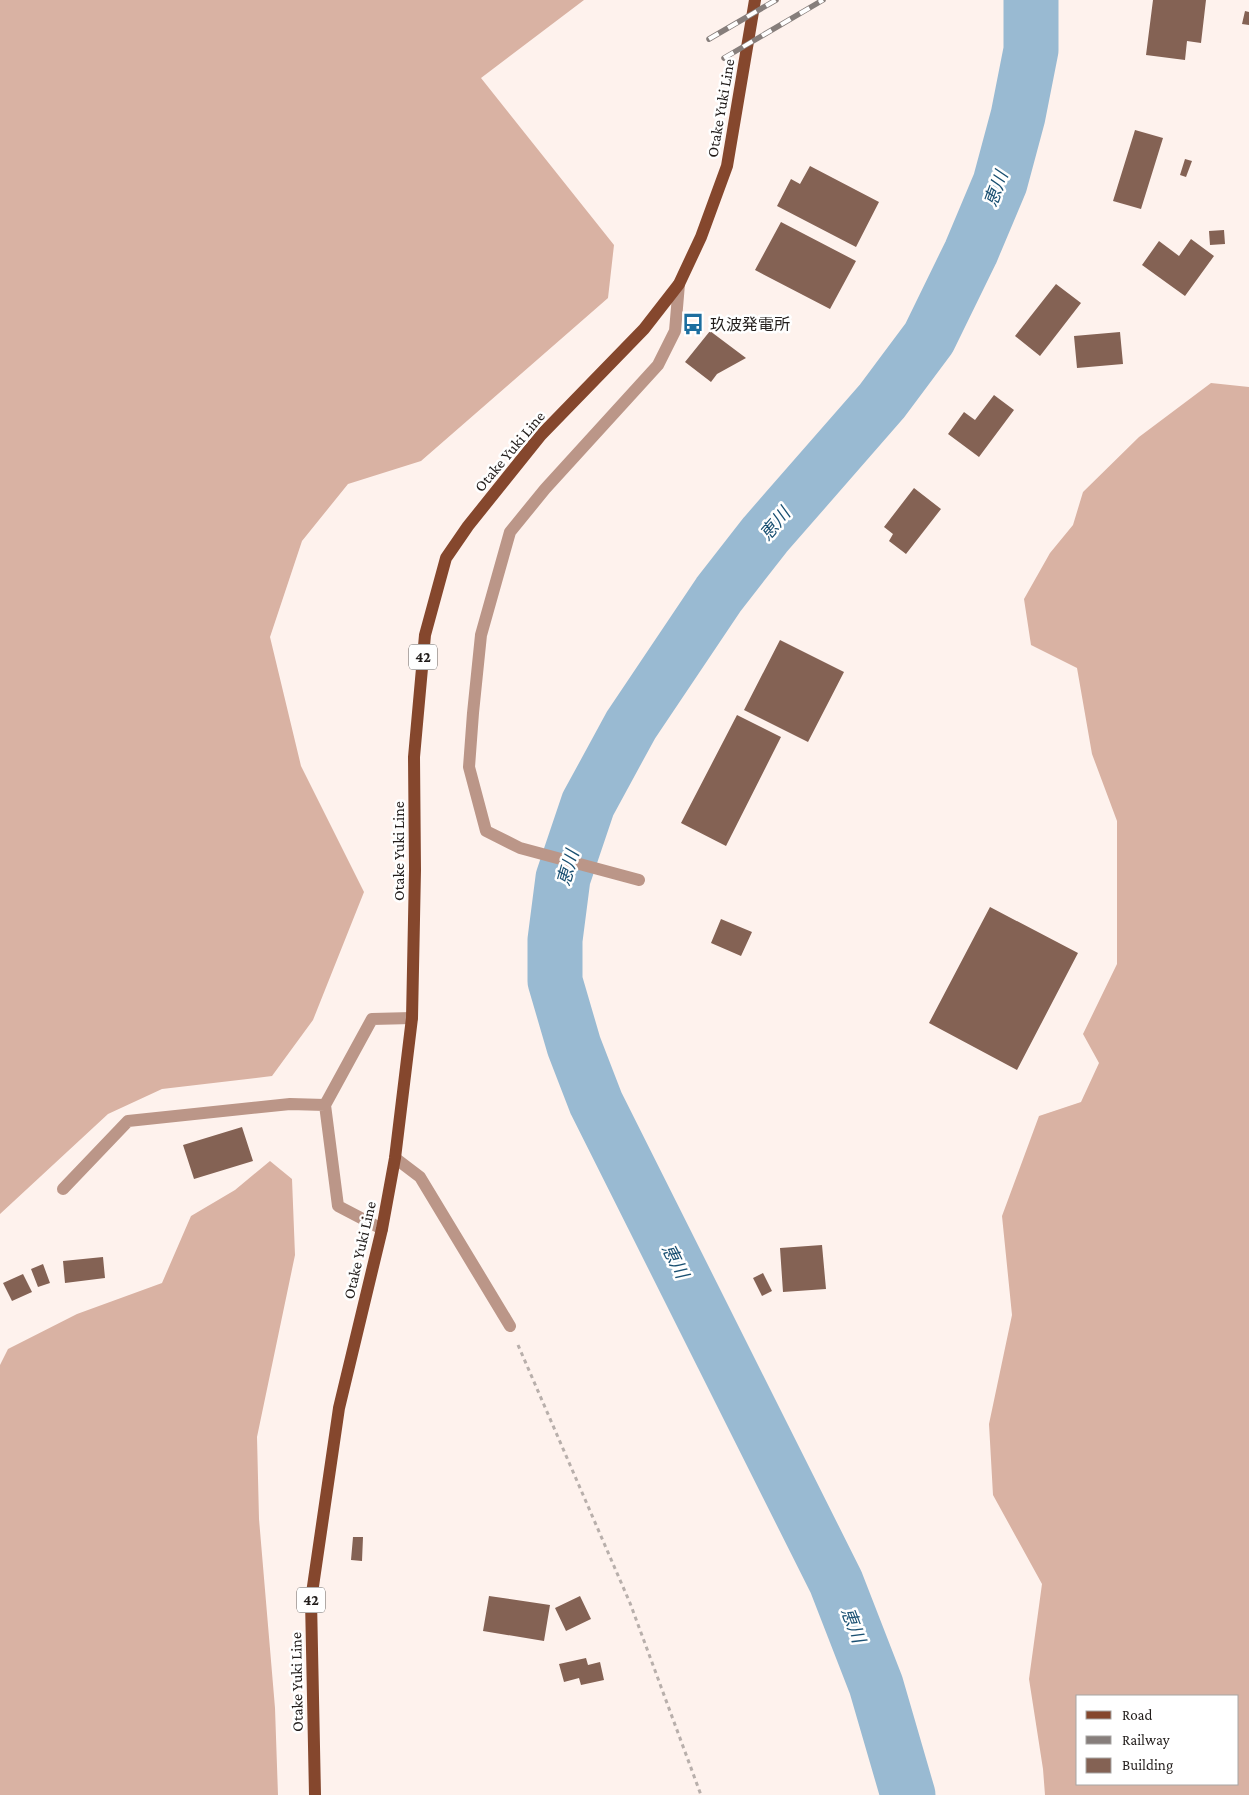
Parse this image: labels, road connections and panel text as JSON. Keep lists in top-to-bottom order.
{
  "streets": {
    "main road": ["Otake Yuki Line", "42"]
  },
  "water": ["恵川"],
  "places": {
    "bus stop": ["玖波発電所"]
  },
  "legend": ["Road", "Railway", "Building"]
}
